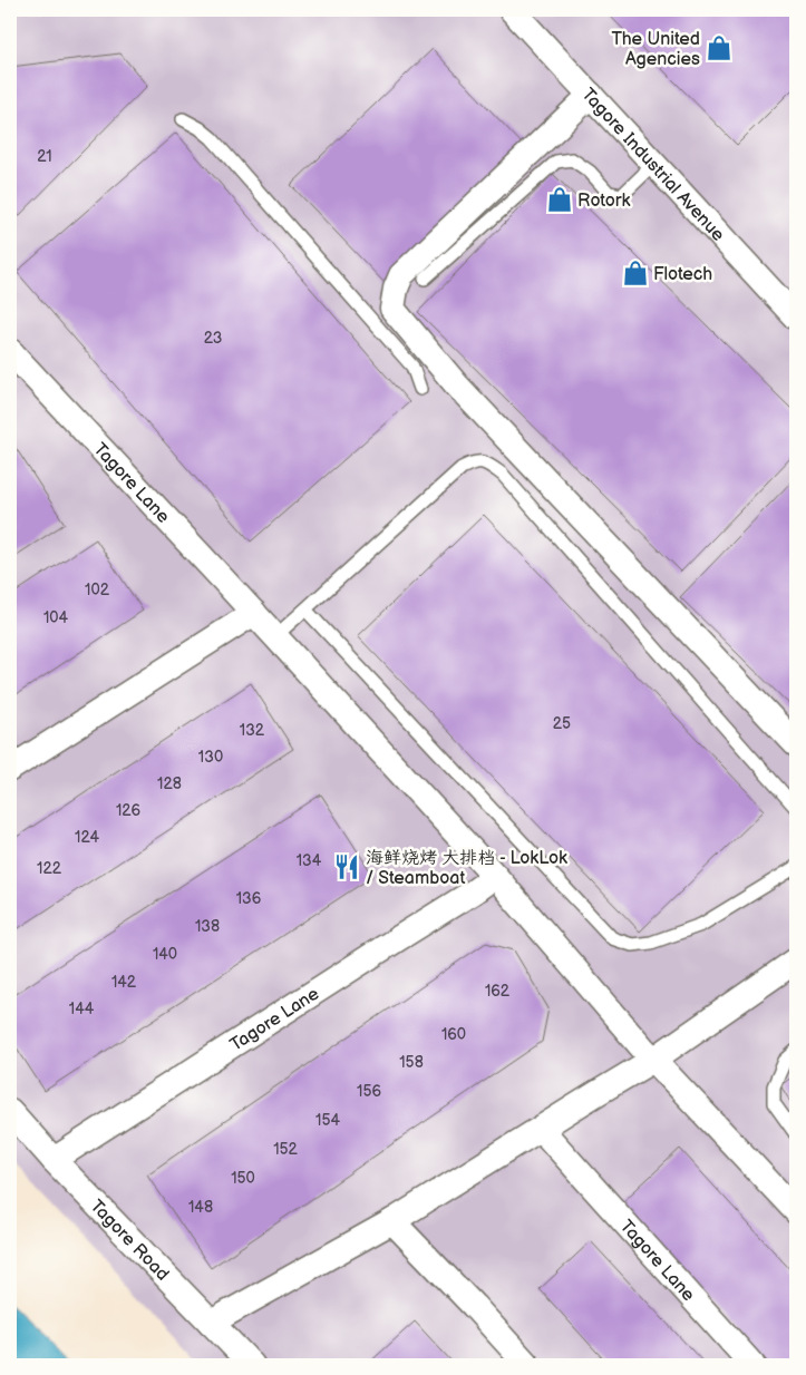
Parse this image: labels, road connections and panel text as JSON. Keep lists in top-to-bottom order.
{
  "streets": {
    "street": ["Tagore Industrial Avenue", "Tagore Lane", "Tagore Road"]
  },
  "crossings": [
    ["Tagore Lane", "Tagore Road"]
  ],
  "places": {
    "shop": ["The United Agencies", "Rotork", "Flotech"],
    "restaurant": ["海鲜烧烤 大排档 - LokLok / Steamboat"]
  },
  "house_numbers": [
    "21",
    "23",
    "102",
    "104",
    "25",
    "132",
    "130",
    "128",
    "126",
    "124",
    "134",
    "122",
    "136",
    "138",
    "140",
    "142",
    "162",
    "144",
    "160",
    "158",
    "156",
    "154",
    "152",
    "150",
    "148"
  ]
}
